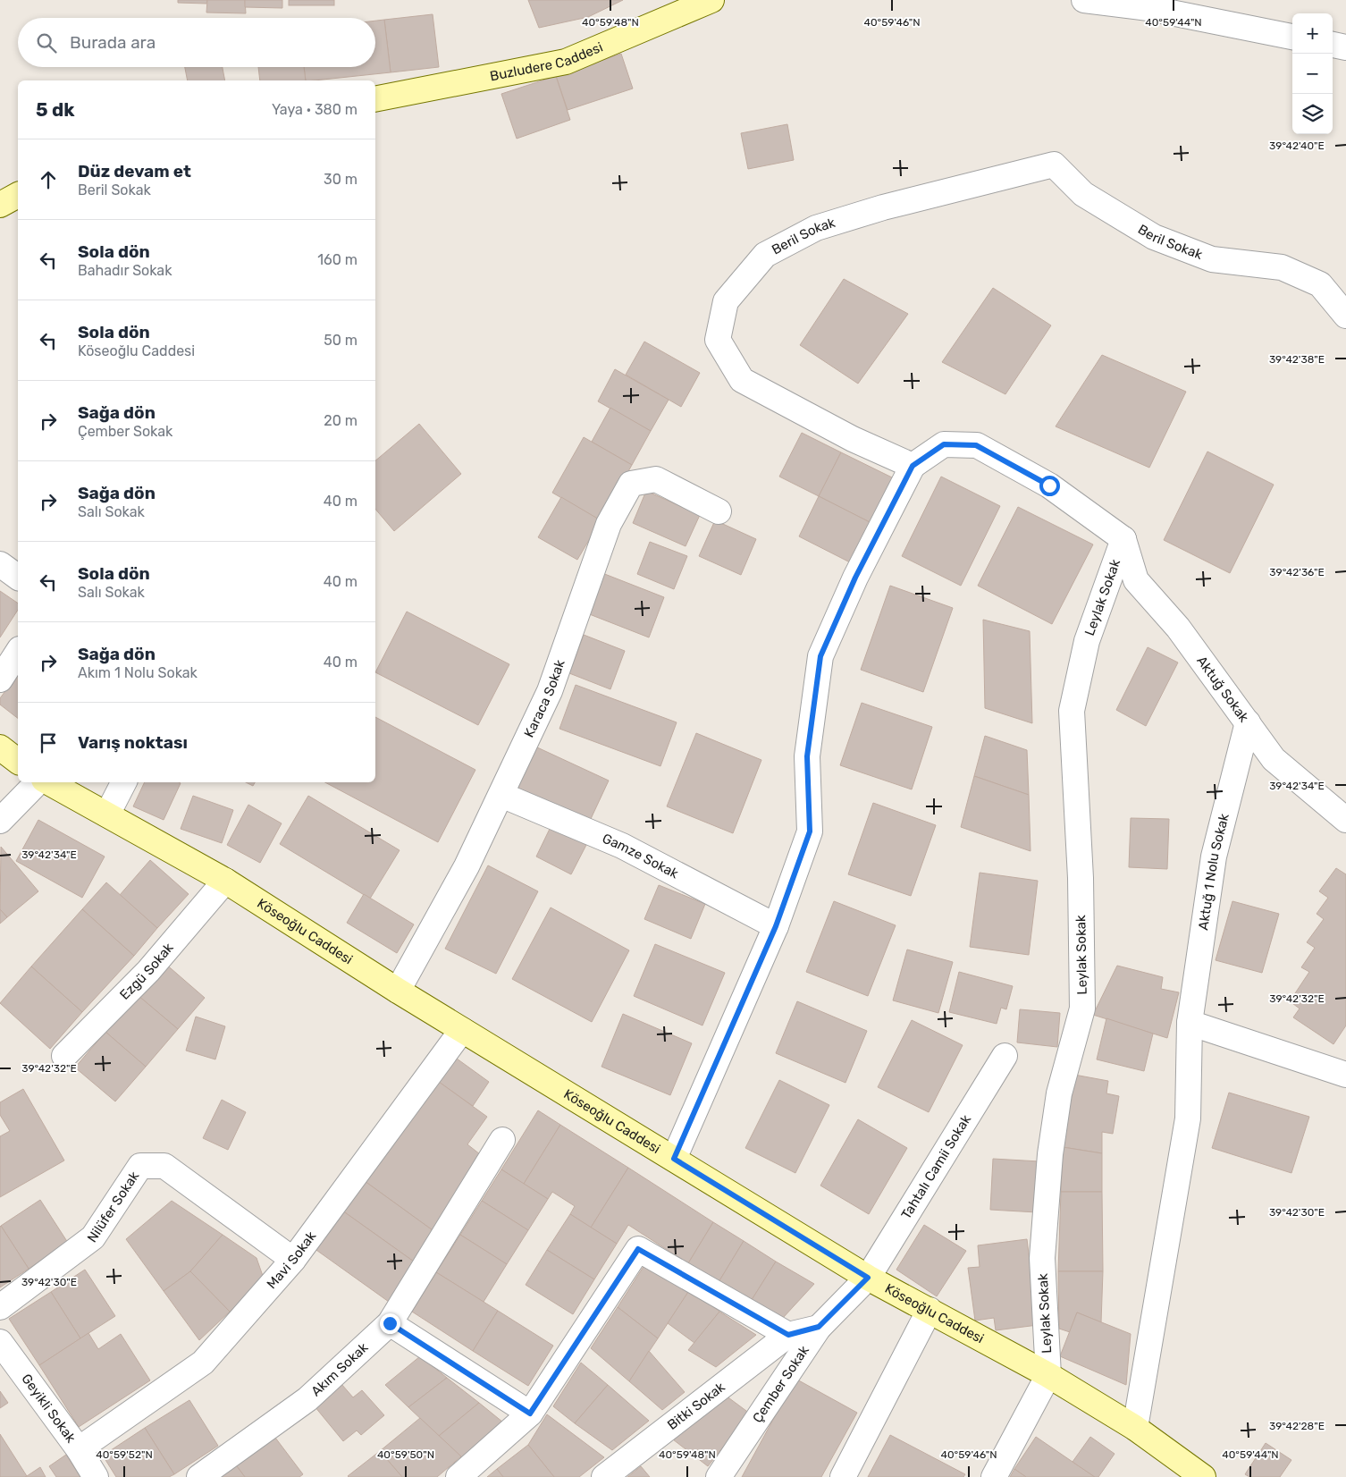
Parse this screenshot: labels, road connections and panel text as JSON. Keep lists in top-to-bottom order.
{
  "streets": {
    "street": [
      "Buzludere Caddesi",
      "Beril Sokak",
      "Leylak Sokak",
      "Aktuğ Sokak",
      "Karaca Sokak",
      "Gamze Sokak",
      "Aktuğ 1 Nolu Sokak",
      "Köseoğlu Caddesi",
      "Ezgü Sokak",
      "Tahtalı Camii Sokak",
      "Nilüfer Sokak",
      "Mavi Sokak",
      "Akım Sokak",
      "Çember Sokak",
      "Bitki Sokak",
      "Geyikli Sokak"
    ]
  },
  "crossings": [
    ["Leylak Sokak", "Aktuğ Sokak"],
    ["Leylak Sokak", "Köseoğlu Caddesi"],
    ["Aktuğ Sokak", "Aktuğ 1 Nolu Sokak"],
    ["Karaca Sokak", "Gamze Sokak"],
    ["Karaca Sokak", "Köseoğlu Caddesi"],
    ["Aktuğ 1 Nolu Sokak", "Köseoğlu Caddesi"],
    ["Köseoğlu Caddesi", "Ezgü Sokak"],
    ["Köseoğlu Caddesi", "Tahtalı Camii Sokak"],
    ["Köseoğlu Caddesi", "Mavi Sokak"],
    ["Köseoğlu Caddesi", "Çember Sokak"],
    ["Tahtalı Camii Sokak", "Çember Sokak"],
    ["Nilüfer Sokak", "Mavi Sokak"],
    ["Mavi Sokak", "Geyikli Sokak"]
  ],
  "page": {
    "map_buttons": ["+", "−"],
    "search": "Burada ara",
    "heading": ["5 dk", "Yaya · 380 m"],
    "list": [
      ["Düz devam et", "Beril Sokak", "30 m"],
      ["Sola dön", "Bahadır Sokak", "160 m"],
      ["Sola dön", "Köseoğlu Caddesi", "50 m"],
      ["Sağa dön", "Çember Sokak", "20 m"],
      ["Sağa dön", "Salı Sokak", "40 m"],
      ["Sola dön", "Salı Sokak", "40 m"],
      ["Sağa dön", "Akım 1 Nolu Sokak", "40 m"],
      "Varış noktası"
    ]
  },
  "coordinates": [
    "40°59'48\"N",
    "40°59'46\"N",
    "40°59'44\"N",
    "39°42'40\"E",
    "39°42'38\"E",
    "39°42'36\"E",
    "39°42'34\"E",
    "39°42'32\"E",
    "39°42'30\"E",
    "39°42'28\"E",
    "40°59'52\"N",
    "40°59'50\"N"
  ]
}
